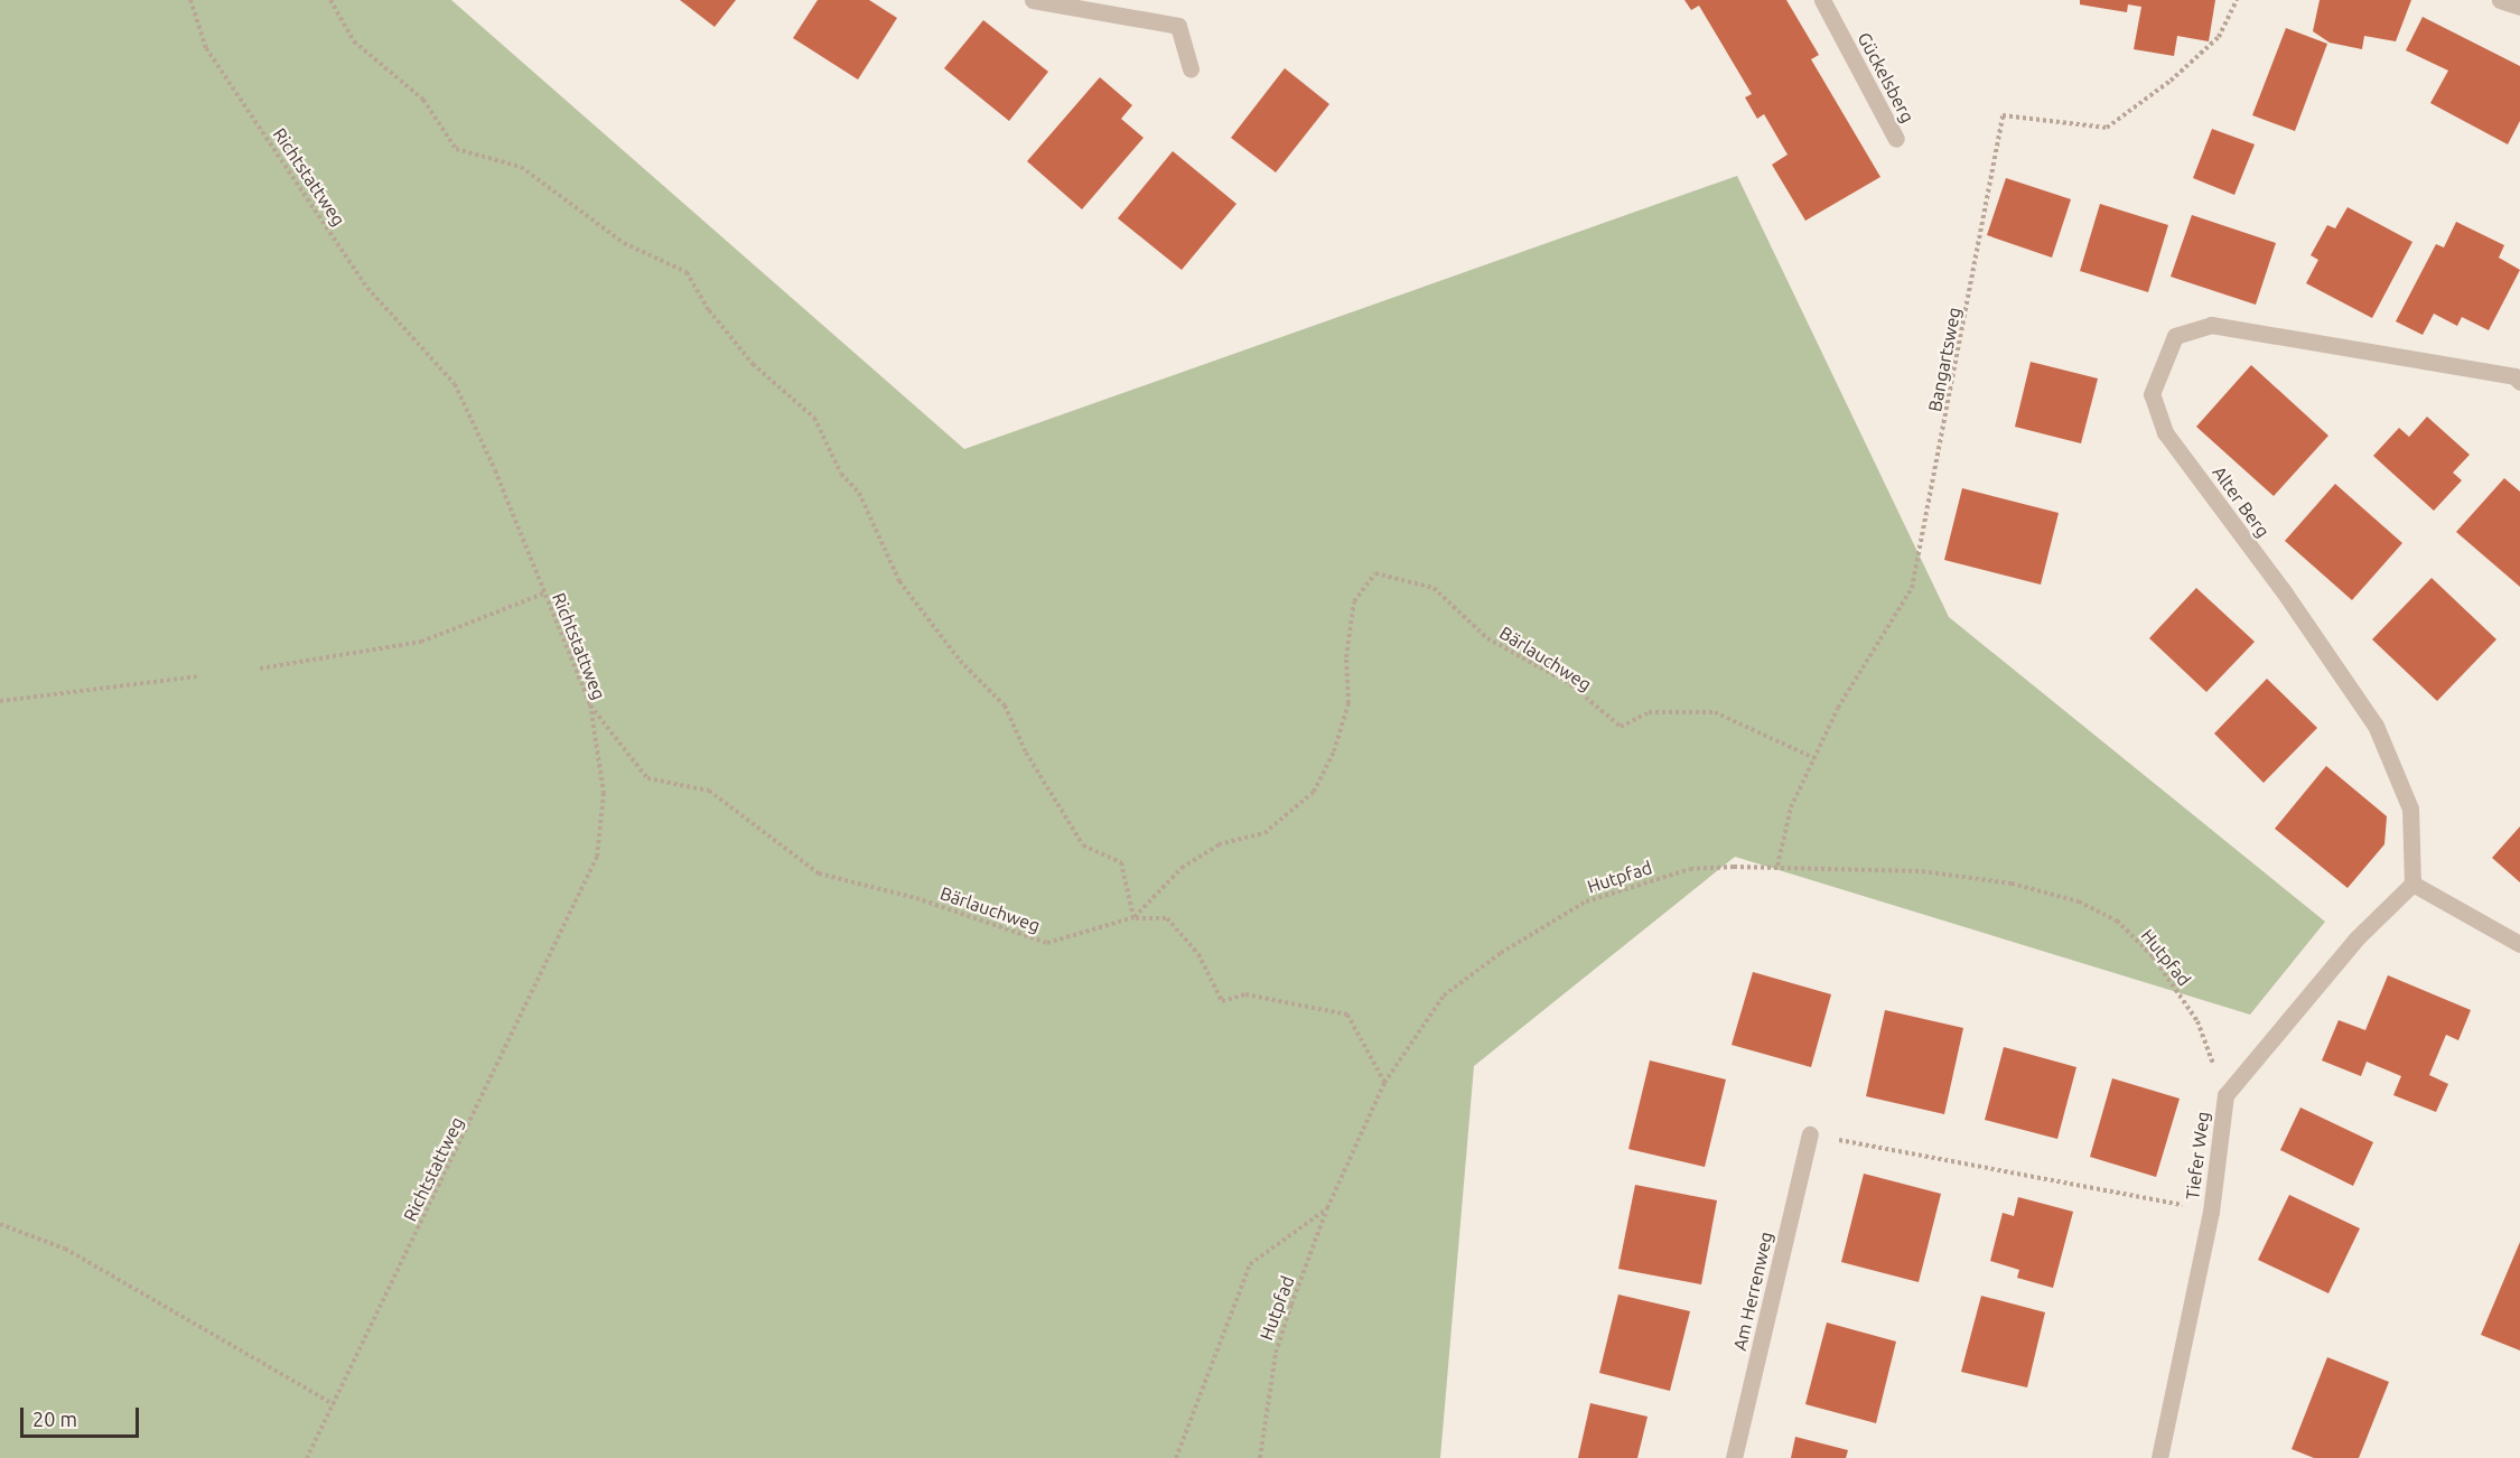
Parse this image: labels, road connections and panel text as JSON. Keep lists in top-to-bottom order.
{
  "streets": {
    "street": [
      "Gückelsberg",
      "Alter Berg",
      "Tiefer Weg",
      "Am Herrenweg"
    ],
    "path": [
      "Richtstattweg",
      "Bangartsweg",
      "Bärlauchweg",
      "Hutpfad"
    ]
  },
  "crossings": [
    ["Richtstattweg", "Bärlauchweg"],
    ["Bangartsweg", "Bärlauchweg"],
    ["Bangartsweg", "Hutpfad"],
    ["Alter Berg", "Tiefer Weg"],
    ["Hutpfad", "Tiefer Weg"]
  ],
  "scale_bar": "20 m"
}
